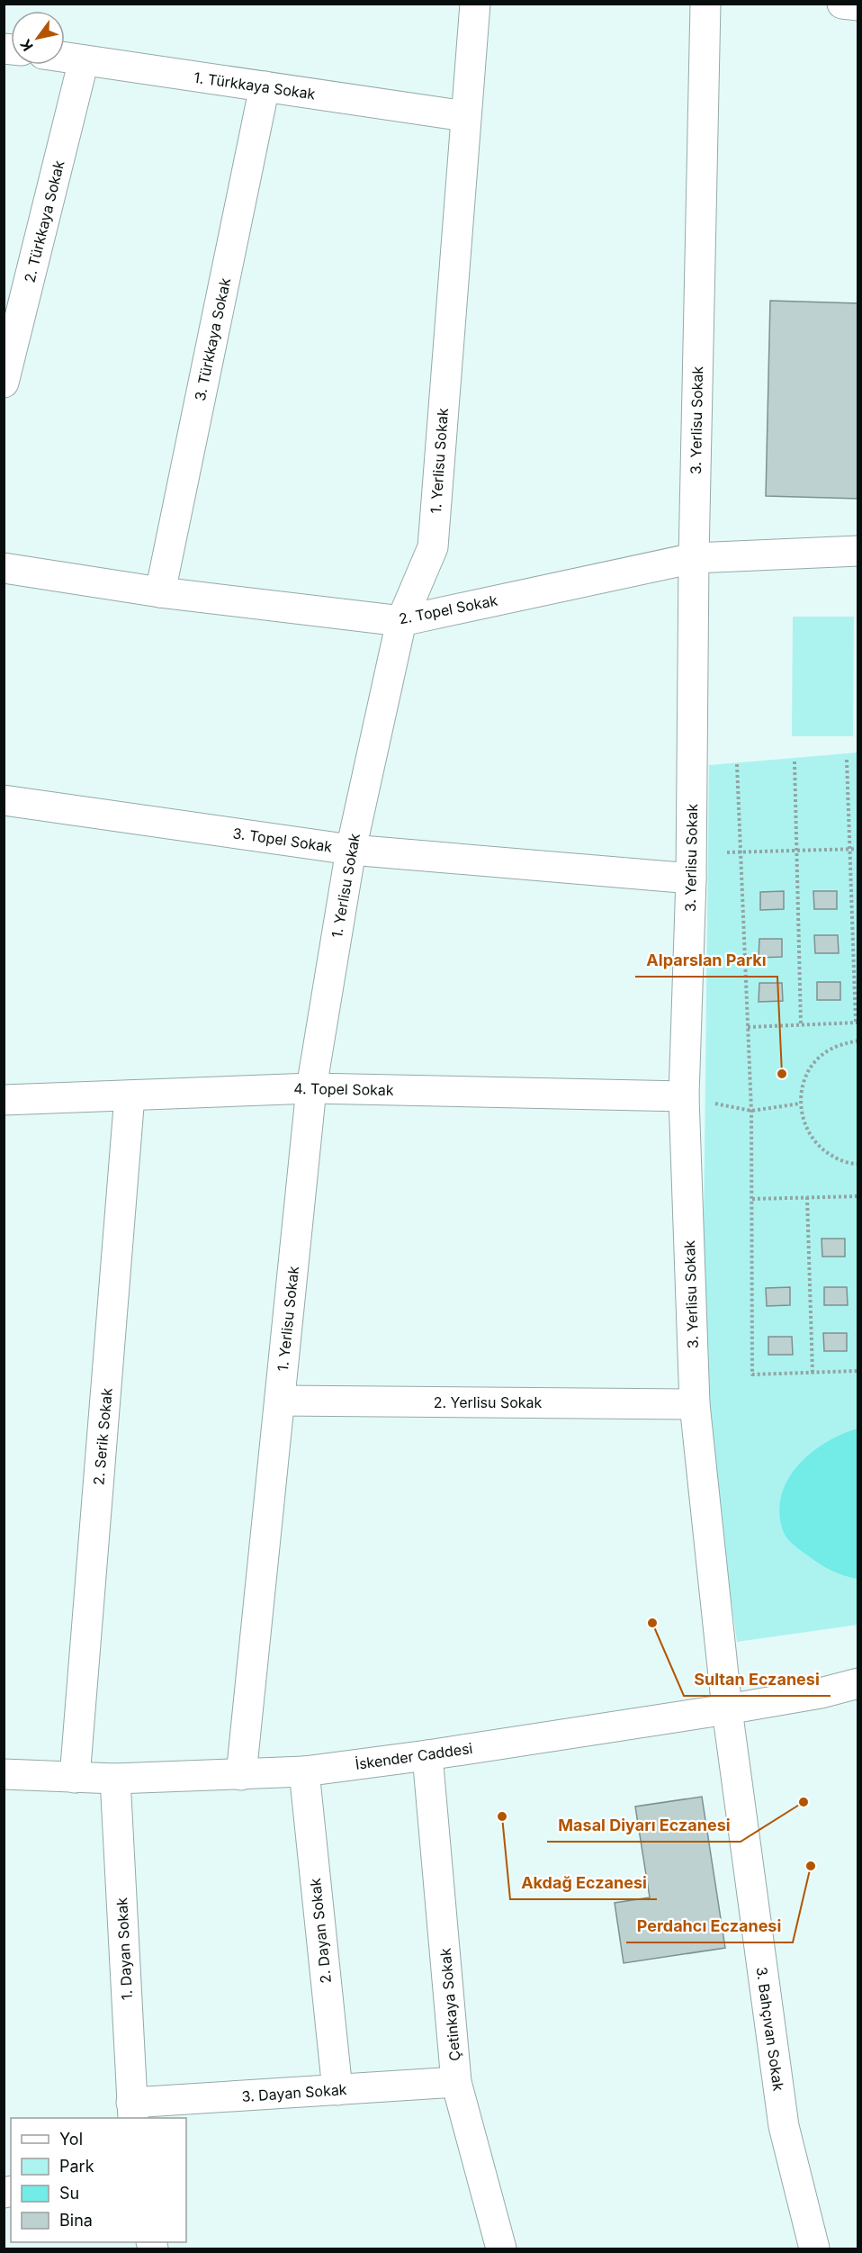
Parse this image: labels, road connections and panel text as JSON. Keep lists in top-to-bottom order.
{
  "streets": {
    "street": [
      "1. Türkkaya Sokak",
      "2. Türkkaya Sokak",
      "3. Türkkaya Sokak",
      "3. Yerlisu Sokak",
      "1. Yerlisu Sokak",
      "2. Topel Sokak",
      "3. Topel Sokak",
      "4. Topel Sokak",
      "2. Yerlisu Sokak",
      "2. Serik Sokak",
      "İskender Caddesi",
      "2. Dayan Sokak",
      "1. Dayan Sokak",
      "Çetinkaya Sokak",
      "3. Bahçıvan Sokak",
      "3. Dayan Sokak"
    ]
  },
  "crossings": [
    ["1. Türkkaya Sokak", "2. Türkkaya Sokak"],
    ["1. Türkkaya Sokak", "3. Türkkaya Sokak"],
    ["1. Türkkaya Sokak", "1. Yerlisu Sokak"],
    ["3. Türkkaya Sokak", "2. Topel Sokak"],
    ["3. Yerlisu Sokak", "2. Topel Sokak"],
    ["3. Yerlisu Sokak", "3. Topel Sokak"],
    ["3. Yerlisu Sokak", "4. Topel Sokak"],
    ["3. Yerlisu Sokak", "2. Yerlisu Sokak"],
    ["3. Yerlisu Sokak", "İskender Caddesi"],
    ["3. Yerlisu Sokak", "3. Bahçıvan Sokak"],
    ["1. Yerlisu Sokak", "2. Topel Sokak"],
    ["1. Yerlisu Sokak", "3. Topel Sokak"],
    ["1. Yerlisu Sokak", "4. Topel Sokak"],
    ["1. Yerlisu Sokak", "2. Yerlisu Sokak"],
    ["1. Yerlisu Sokak", "İskender Caddesi"],
    ["4. Topel Sokak", "2. Serik Sokak"],
    ["2. Serik Sokak", "İskender Caddesi"],
    ["İskender Caddesi", "2. Dayan Sokak"],
    ["İskender Caddesi", "1. Dayan Sokak"],
    ["İskender Caddesi", "Çetinkaya Sokak"],
    ["İskender Caddesi", "3. Bahçıvan Sokak"],
    ["2. Dayan Sokak", "3. Dayan Sokak"],
    ["1. Dayan Sokak", "3. Dayan Sokak"],
    ["Çetinkaya Sokak", "3. Dayan Sokak"]
  ],
  "places": [
    "Alparslan Parkı",
    "Sultan Eczanesi",
    "Masal Diyarı Eczanesi",
    "Akdağ Eczanesi",
    "Perdahcı Eczanesi"
  ],
  "legend": [
    "Yol",
    "Park",
    "Su",
    "Bina"
  ],
  "north": "bottom left"
}
